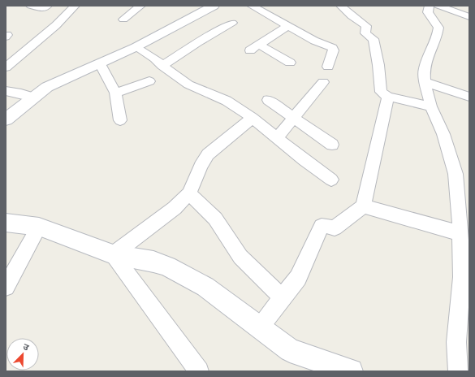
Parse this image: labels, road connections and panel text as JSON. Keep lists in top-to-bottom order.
{
  "north": "top right"
}
